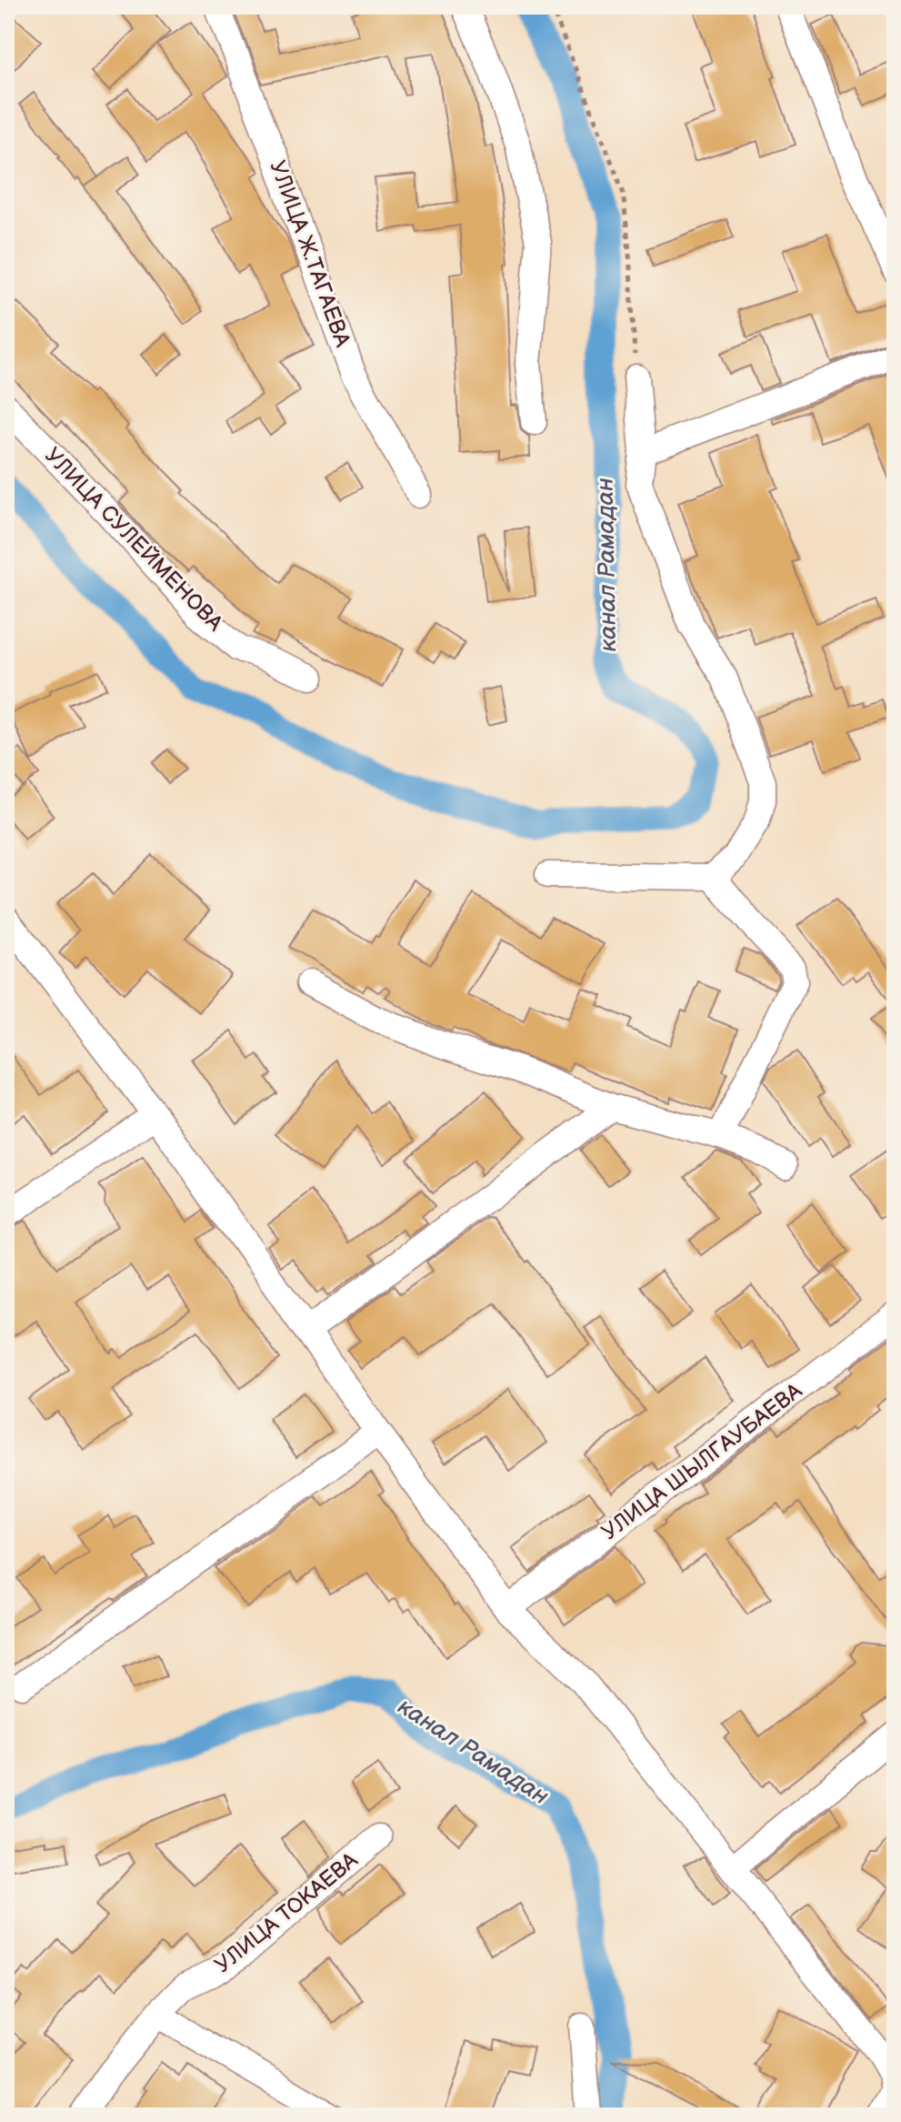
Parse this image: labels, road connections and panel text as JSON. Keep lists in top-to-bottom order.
{
  "streets": {
    "street": [
      "УЛИЦА Ж.ТАГАЕВА",
      "УЛИЦА СУЛЕЙМЕНОВА",
      "УЛИЦА ШЫЛГАУБАЕВА",
      "УЛИЦА ТОКАЕВА"
    ]
  },
  "water": ["канал Рамадан"]
}
